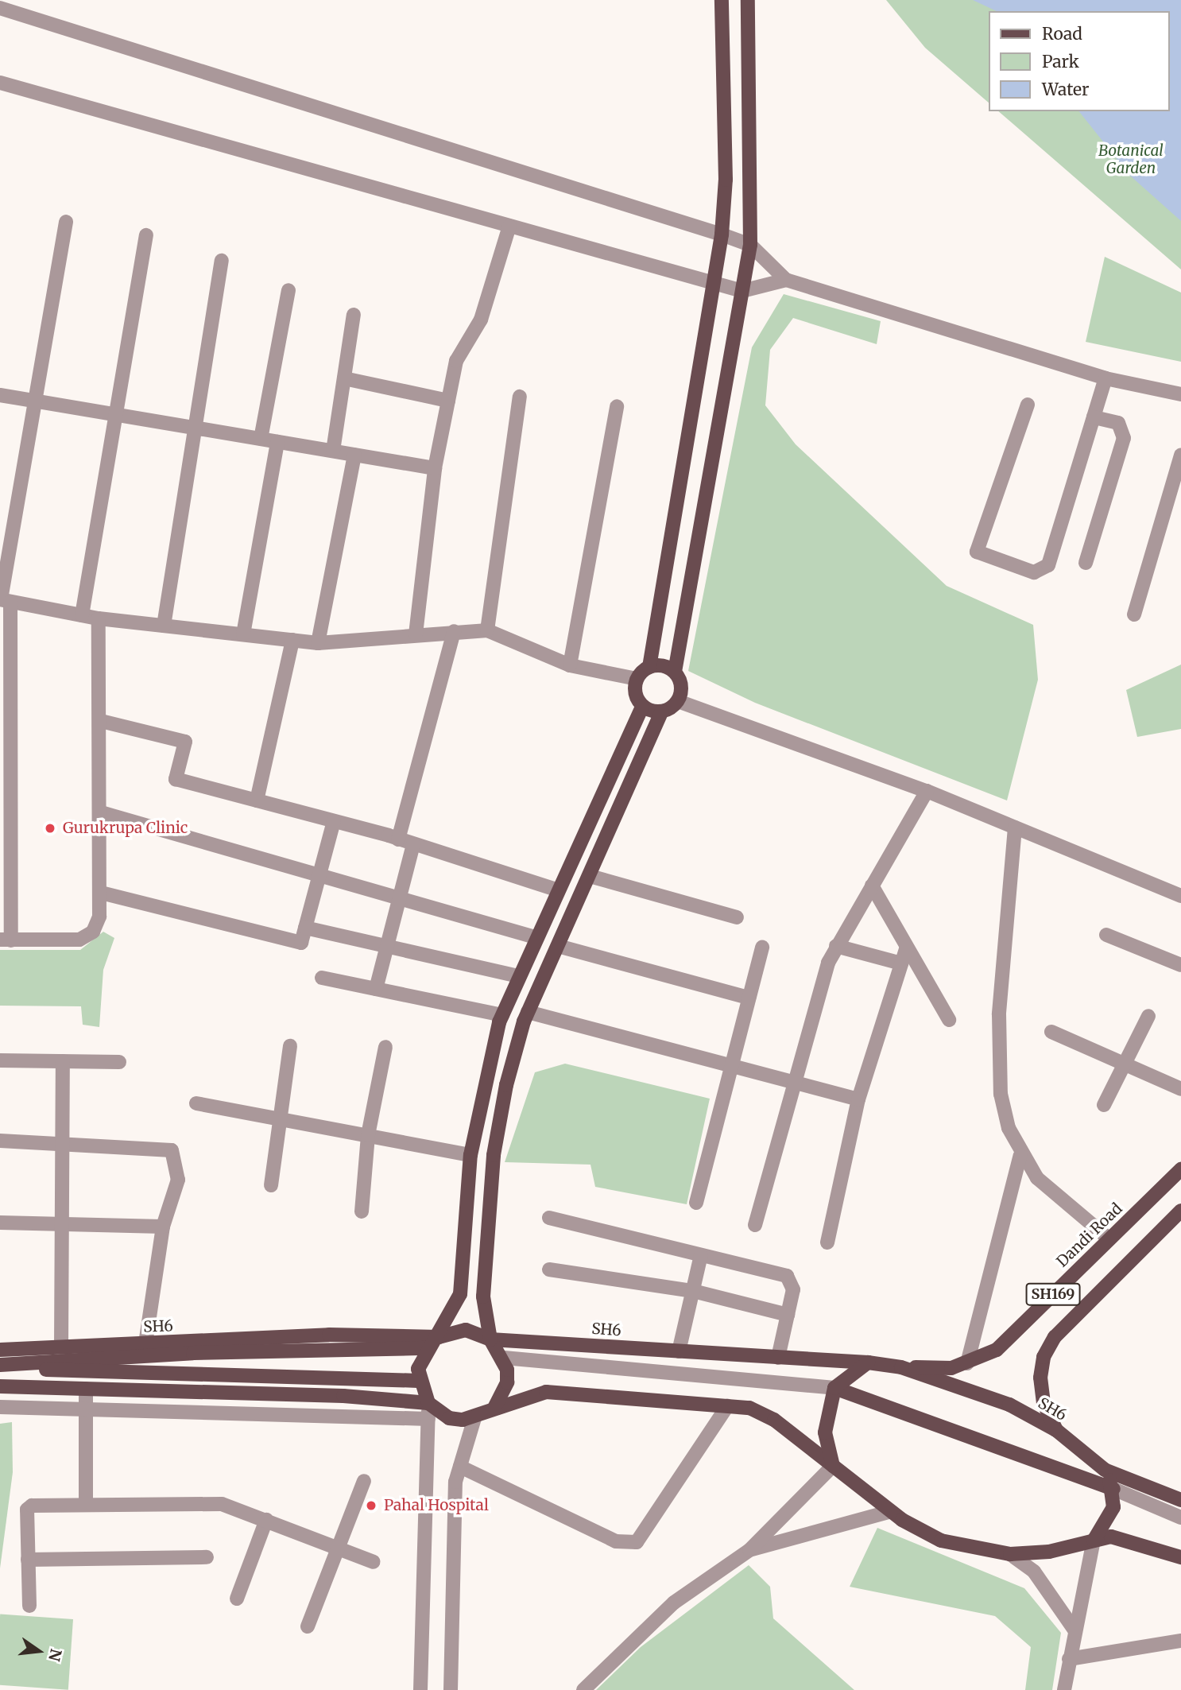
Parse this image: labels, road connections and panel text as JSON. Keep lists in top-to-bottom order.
{
  "streets": {
    "main road": ["Dandi Road", "SH169", "SH6"]
  },
  "crossings": [
    ["Dandi Road", "SH6"],
    ["SH169", "SH6"]
  ],
  "parks": ["Botanical Garden"],
  "places": ["Gurukrupa Clinic", "Pahal Hospital"],
  "legend": ["Road", "Park", "Water"],
  "north": "right"
}
